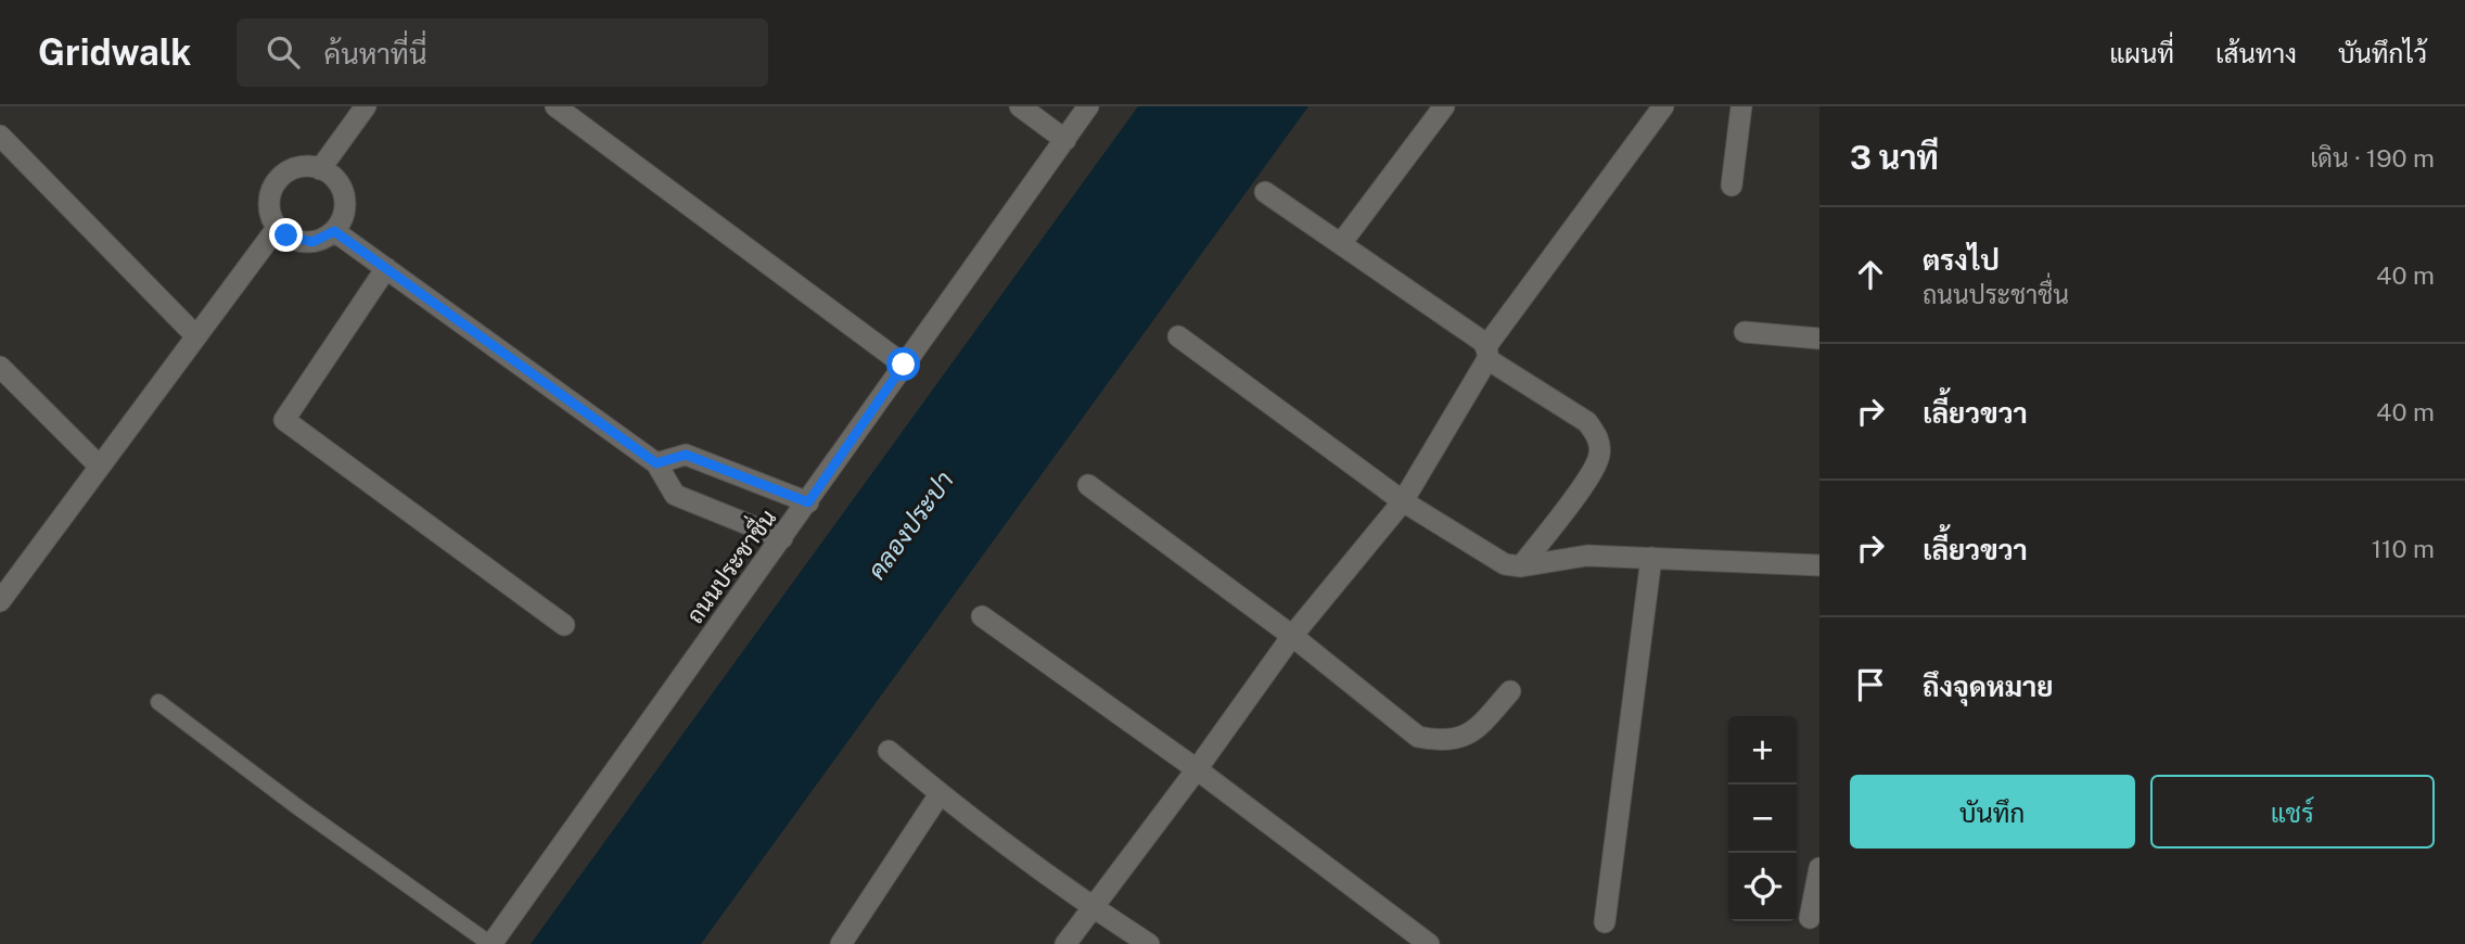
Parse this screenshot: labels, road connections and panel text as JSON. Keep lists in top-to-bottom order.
{
  "streets": {
    "street": ["ถนนประชาชื่น"]
  },
  "water": ["คลองประปา"],
  "page": {
    "header": "Gridwalk",
    "search": "ค้นหาที่นี่",
    "nav": ["แผนที่", "เส้นทาง", "บันทึกไว้"],
    "heading": ["3 นาที", "เดิน · 190 m"],
    "list": [
      ["ตรงไป", "ถนนประชาชื่น", "40 m"],
      ["เลี้ยวขวา", "40 m"],
      ["เลี้ยวขวา", "110 m"],
      "ถึงจุดหมาย"
    ],
    "map_buttons": ["+", "−"],
    "buttons": ["บันทึก", "แชร์"]
  }
}
